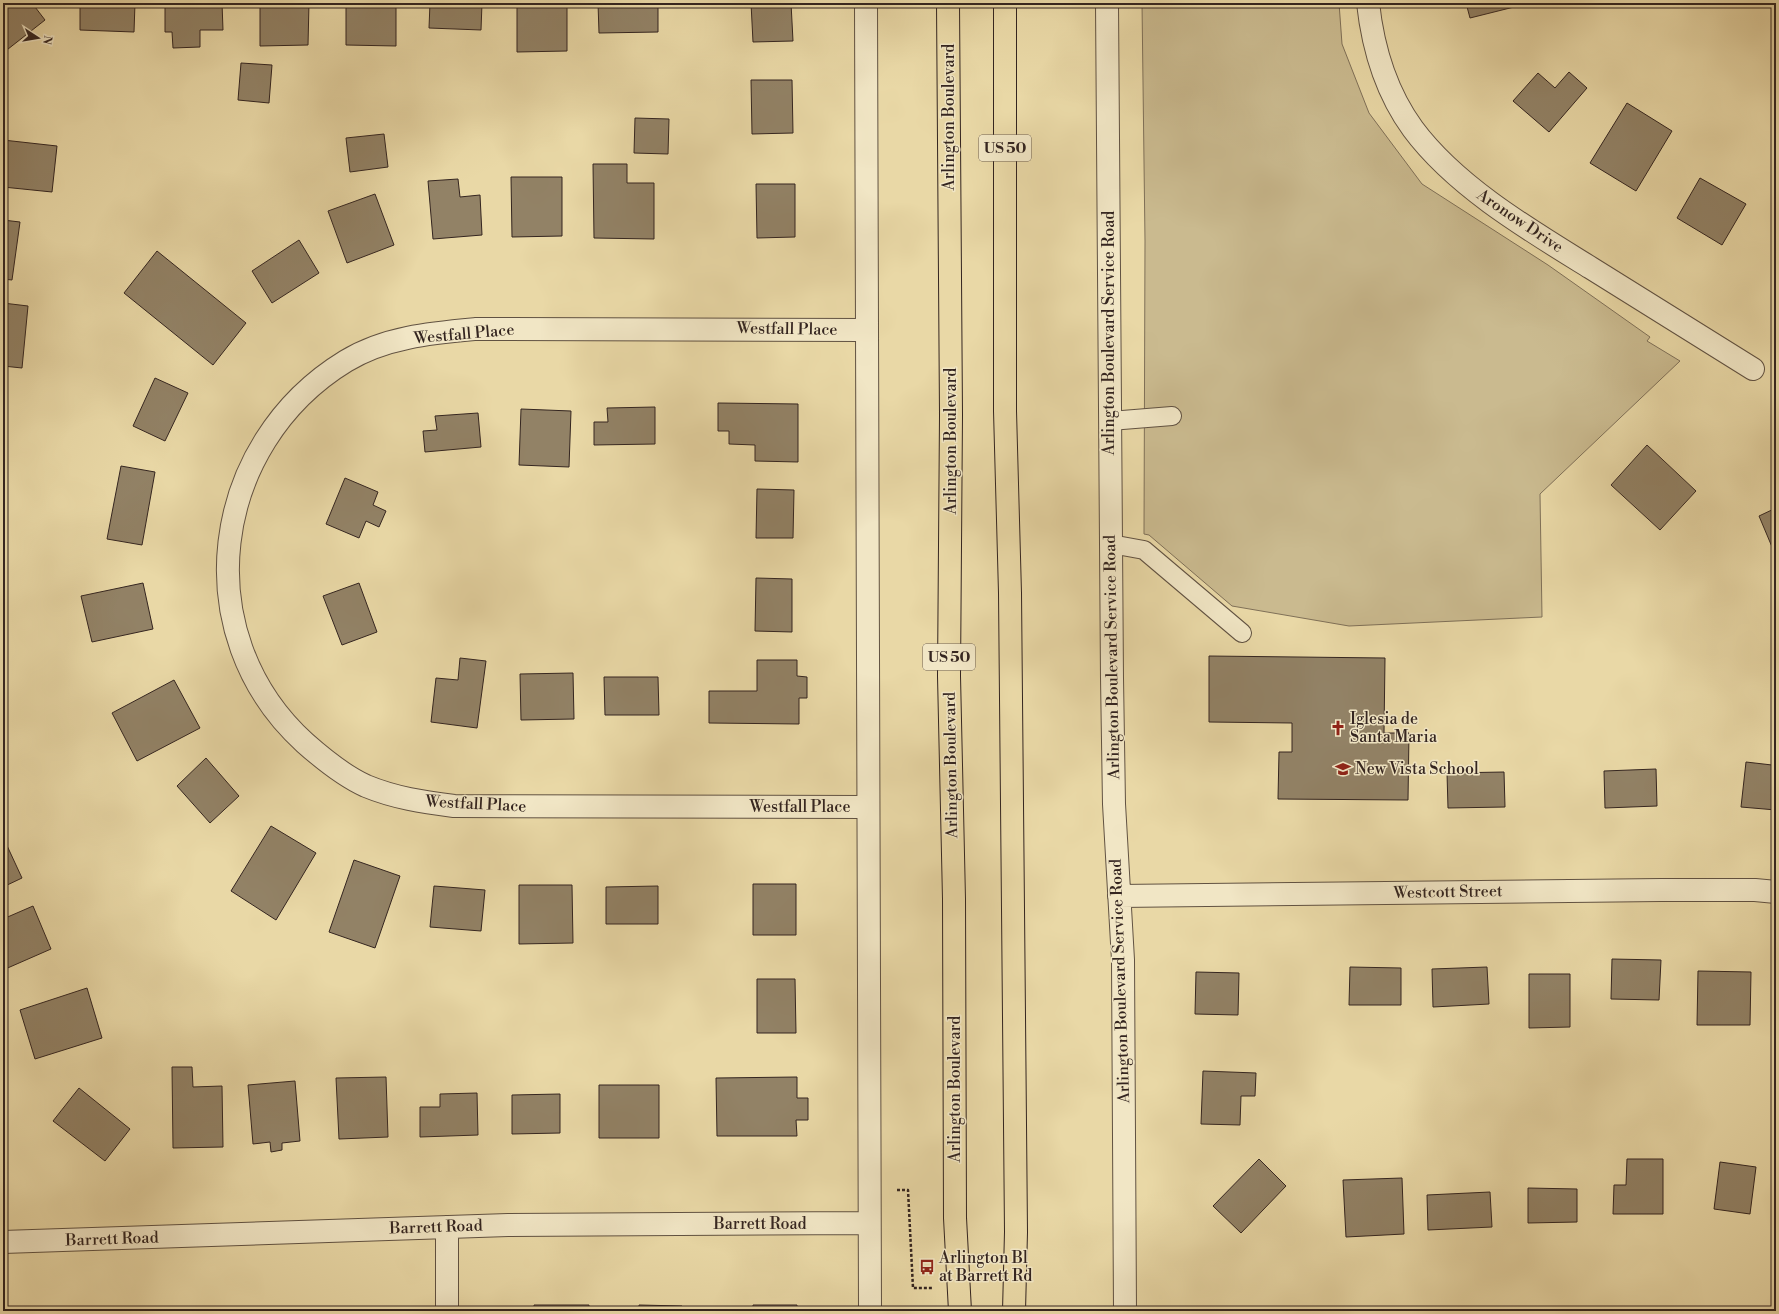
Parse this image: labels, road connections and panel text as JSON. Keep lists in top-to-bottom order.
{
  "streets": {
    "highway": ["Arlington Boulevard", "US 50"],
    "street": [
      "Aronow Drive",
      "Westfall Place",
      "Arlington Boulevard Service Road",
      "Westcott Street",
      "Barrett Road"
    ]
  },
  "crossings": [
    ["Arlington Boulevard Service Road", "Westcott Street"]
  ],
  "places": {
    "church": ["Iglesia de Santa Maria"],
    "school or university": ["New Vista School"],
    "bus stop": ["Arlington Bl at Barrett Rd"]
  },
  "north": "right"
}
